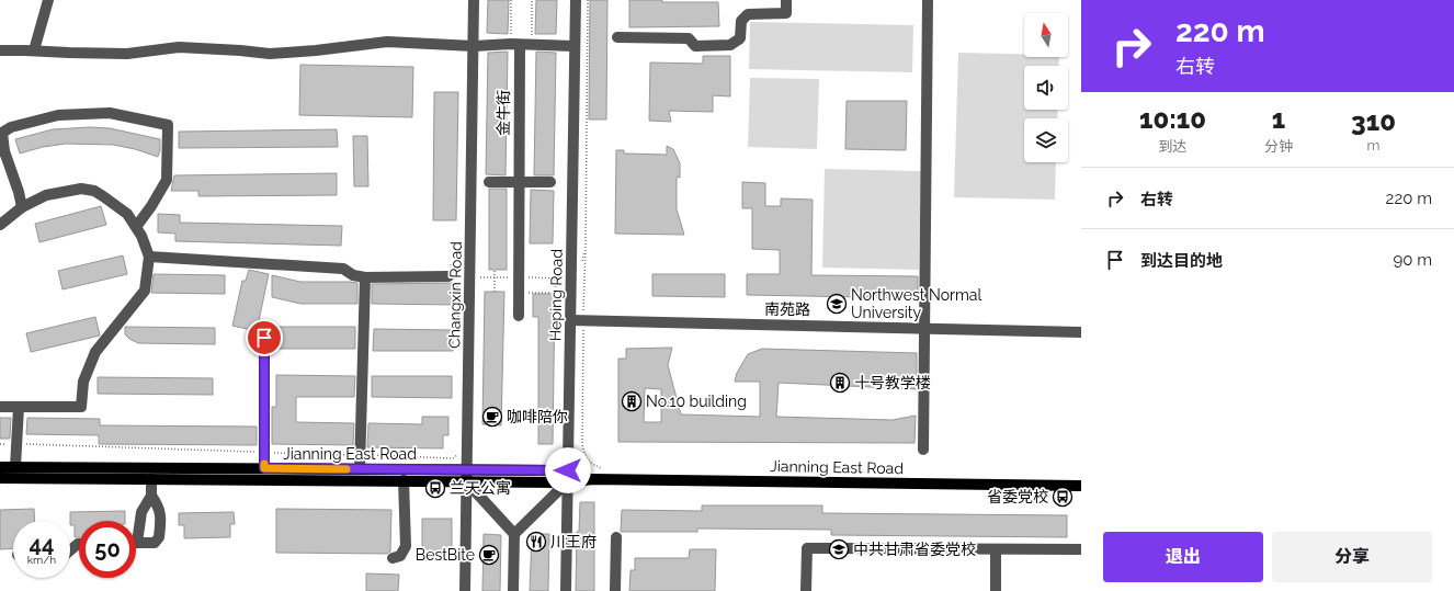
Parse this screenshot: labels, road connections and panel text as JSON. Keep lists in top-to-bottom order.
{
  "streets": {
    "main road": ["Jianning East Road"],
    "street": [
      "金牛街",
      "Changxin Road",
      "Heping Road",
      "南苑路"
    ]
  },
  "crossings": [
    ["Changxin Road", "Jianning East Road"],
    ["Heping Road", "南苑路"],
    ["Heping Road", "Jianning East Road"]
  ],
  "places": {
    "school or university": ["Northwest Normal University", "中共甘肃省委党校"],
    "building": ["十号教学楼", "No.10 building"],
    "cafe": ["咖啡陪你", "BestBite"],
    "bus stop": ["兰天公寓", "省委党校"],
    "restaurant": ["川王府"]
  },
  "north": "top",
  "page": {
    "turn": ["220 m", "右转"],
    "eta": [
      "10:10",
      "到达",
      "1",
      "分钟",
      "310",
      "m"
    ],
    "list": [
      {
        "name": "右转",
        "value": "220 m"
      },
      {
        "name": "到达目的地",
        "value": "90 m"
      }
    ],
    "speed": "44 km/h",
    "limit": "50",
    "buttons": ["退出", "分享"]
  }
}
